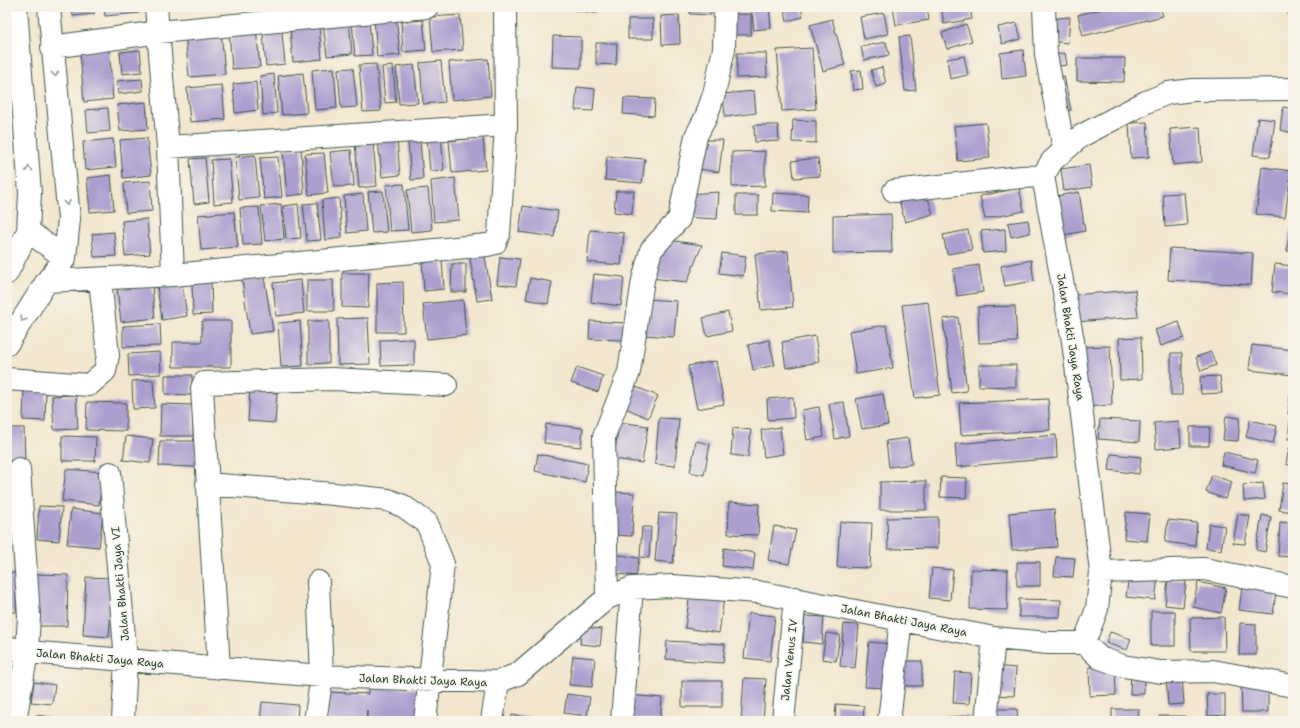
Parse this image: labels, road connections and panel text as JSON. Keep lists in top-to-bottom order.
{
  "streets": {
    "street": ["Jalan Bhakti Jaya Raya", "Jalan Bhakti Jaya VI", "Jalan Venus IV"]
  },
  "crossings": [
    ["Jalan Bhakti Jaya Raya", "Jalan Bhakti Jaya VI"],
    ["Jalan Bhakti Jaya Raya", "Jalan Venus IV"]
  ]
}
